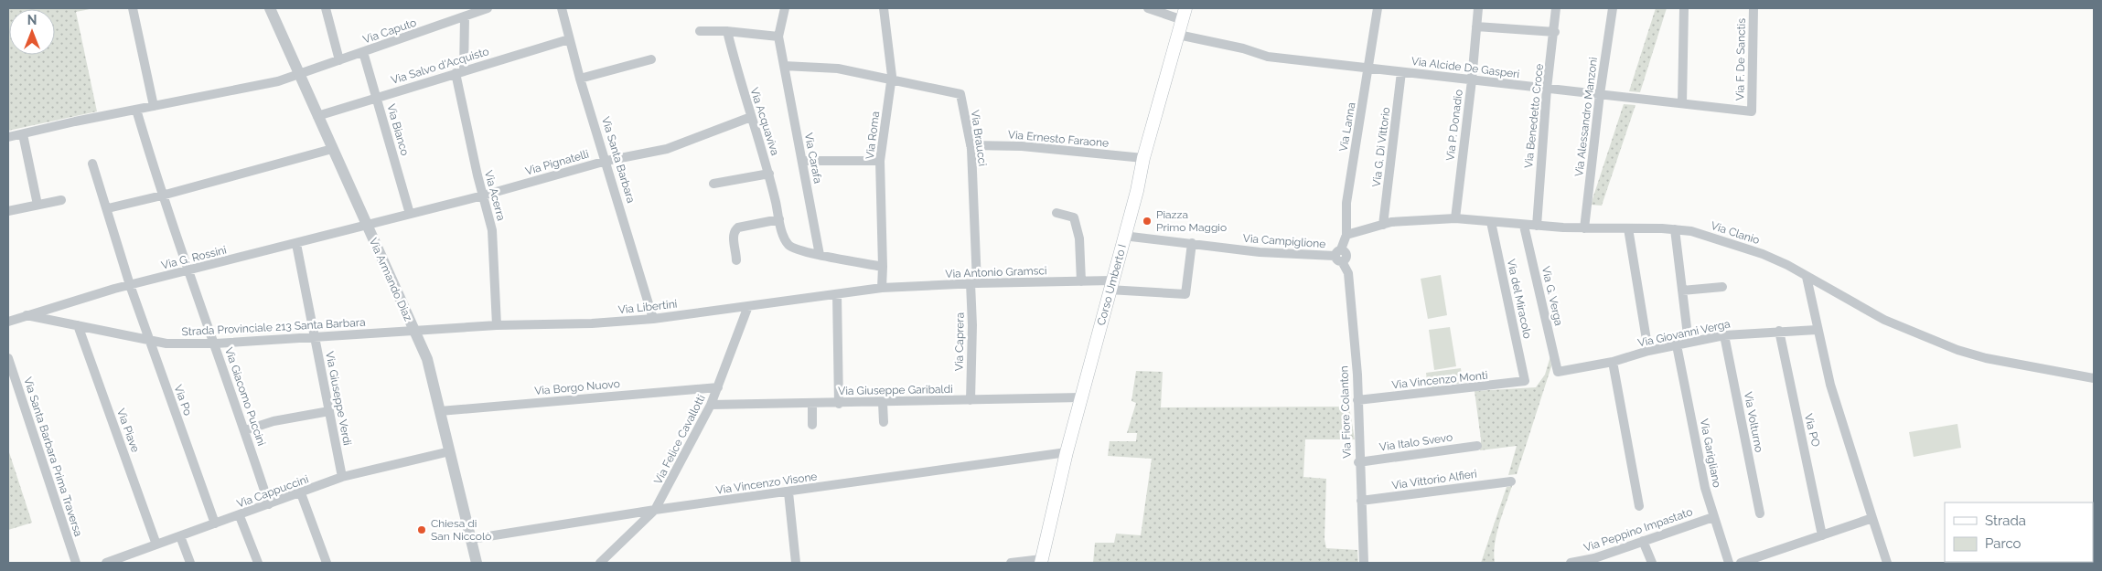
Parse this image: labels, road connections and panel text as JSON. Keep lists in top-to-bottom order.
{
  "streets": {
    "main road": ["Corso Umberto I"],
    "street": [
      "Via Caputo",
      "Via F. De Sanctis",
      "Via Salvo d'Acquisto",
      "Via Alcide De Gasperi",
      "Via Benedetto Croce",
      "Via Alessandro Manzoni",
      "Via Acquaviva",
      "Via P. Donadio",
      "Via Lanna",
      "Via Bianco",
      "Via Roma",
      "Via Braucci",
      "Via Ernesto Faraone",
      "Via G. Di Vittorio",
      "Via Carafa",
      "Via Santa Barbara",
      "Via Pignatelli",
      "Via Acerra",
      "Via Clanio",
      "Via Campiglione",
      "Via G. Rossini",
      "Via Antonio Gramsci",
      "Via Armando Diaz",
      "Via G. Verga",
      "Via del Miracolo",
      "Via Libertini",
      "Strada Provinciale 213 Santa Barbara",
      "Via Giovanni Verga",
      "Via Caprera",
      "Via Vincenzo Monti",
      "Via Borgo Nuovo",
      "Via Giuseppe Garibaldi",
      "Via Giacomo Puccini",
      "Via Giuseppe Verdi",
      "Via Po",
      "Via Fiore Colanton",
      "Via Volturno",
      "Via Piave",
      "Via PO",
      "Via Felice Cavallotti",
      "Via Italo Svevo",
      "Via Garigliano",
      "Via Santa Barbara Prima Traversa",
      "Via Vittorio Alfieri",
      "Via Vincenzo Visone",
      "Via Cappuccini",
      "Via Peppino Impastato"
    ]
  },
  "crossings": [
    ["Via Caputo", "Via Bianco"],
    ["Via Caputo", "Via Acerra"],
    ["Via Caputo", "Via Armando Diaz"],
    ["Via Caputo", "Via Giacomo Puccini"],
    ["Via F. De Sanctis", "Via Alcide De Gasperi"],
    ["Via Salvo d'Acquisto", "Via Bianco"],
    ["Via Salvo d'Acquisto", "Via Santa Barbara"],
    ["Via Salvo d'Acquisto", "Via Acerra"],
    ["Via Salvo d'Acquisto", "Via Armando Diaz"],
    ["Via Alcide De Gasperi", "Via Benedetto Croce"],
    ["Via Alcide De Gasperi", "Via Alessandro Manzoni"],
    ["Via Alcide De Gasperi", "Via P. Donadio"],
    ["Via Alcide De Gasperi", "Via Lanna"],
    ["Via Alcide De Gasperi", "Via G. Di Vittorio"],
    ["Via Alcide De Gasperi", "Corso Umberto I"],
    ["Via Benedetto Croce", "Via Clanio"],
    ["Via Alessandro Manzoni", "Via Clanio"],
    ["Via Acquaviva", "Via Carafa"],
    ["Via Acquaviva", "Via Pignatelli"],
    ["Via P. Donadio", "Via Clanio"],
    ["Via Lanna", "Via Clanio"],
    ["Via Lanna", "Via Campiglione"],
    ["Via Lanna", "Via Fiore Colanton"],
    ["Via Bianco", "Via Pignatelli"],
    ["Via Roma", "Via Braucci"],
    ["Via Roma", "Via Antonio Gramsci"],
    ["Via Roma", "Via Libertini"],
    ["Via Braucci", "Via Ernesto Faraone"],
    ["Via Braucci", "Via Antonio Gramsci"],
    ["Via Braucci", "Via Caprera"],
    ["Via Ernesto Faraone", "Corso Umberto I"],
    ["Via G. Di Vittorio", "Via Clanio"],
    ["Via Santa Barbara", "Via Pignatelli"],
    ["Via Santa Barbara", "Via Libertini"],
    ["Via Pignatelli", "Via Acerra"],
    ["Via Pignatelli", "Via G. Rossini"],
    ["Via Pignatelli", "Via Armando Diaz"],
    ["Via Acerra", "Via Libertini"],
    ["Via Clanio", "Via G. Verga"],
    ["Via Clanio", "Via del Miracolo"],
    ["Via Campiglione", "Via Antonio Gramsci"],
    ["Via Campiglione", "Corso Umberto I"],
    ["Via Campiglione", "Via Fiore Colanton"],
    ["Via G. Rossini", "Via Armando Diaz"],
    ["Via G. Rossini", "Strada Provinciale 213 Santa Barbara"],
    ["Via G. Rossini", "Via Giacomo Puccini"],
    ["Via G. Rossini", "Via Giuseppe Verdi"],
    ["Via G. Rossini", "Via Po"],
    ["Via Antonio Gramsci", "Corso Umberto I"],
    ["Via Antonio Gramsci", "Via Libertini"],
    ["Via Antonio Gramsci", "Via Caprera"],
    ["Via Armando Diaz", "Via Libertini"],
    ["Via Armando Diaz", "Strada Provinciale 213 Santa Barbara"],
    ["Via Armando Diaz", "Via Borgo Nuovo"],
    ["Via Armando Diaz", "Via Vincenzo Visone"],
    ["Via Armando Diaz", "Via Cappuccini"],
    ["Corso Umberto I", "Via Giuseppe Garibaldi"],
    ["Corso Umberto I", "Via Vincenzo Visone"],
    ["Via G. Verga", "Via Giovanni Verga"],
    ["Via del Miracolo", "Via Vincenzo Monti"],
    ["Via Libertini", "Strada Provinciale 213 Santa Barbara"],
    ["Via Libertini", "Via Felice Cavallotti"],
    ["Strada Provinciale 213 Santa Barbara", "Via Giacomo Puccini"],
    ["Strada Provinciale 213 Santa Barbara", "Via Giuseppe Verdi"],
    ["Strada Provinciale 213 Santa Barbara", "Via Po"],
    ["Strada Provinciale 213 Santa Barbara", "Via Piave"],
    ["Via Giovanni Verga", "Via Volturno"],
    ["Via Giovanni Verga", "Via PO"],
    ["Via Giovanni Verga", "Via Garigliano"],
    ["Via Caprera", "Via Giuseppe Garibaldi"],
    ["Via Vincenzo Monti", "Via Fiore Colanton"],
    ["Via Borgo Nuovo", "Via Felice Cavallotti"],
    ["Via Giuseppe Garibaldi", "Via Felice Cavallotti"],
    ["Via Giacomo Puccini", "Via Cappuccini"],
    ["Via Giuseppe Verdi", "Via Cappuccini"],
    ["Via Po", "Via Cappuccini"],
    ["Via Fiore Colanton", "Via Italo Svevo"],
    ["Via Fiore Colanton", "Via Vittorio Alfieri"],
    ["Via Piave", "Via Cappuccini"],
    ["Via Felice Cavallotti", "Via Vincenzo Visone"],
    ["Via Garigliano", "Via Peppino Impastato"]
  ],
  "places": ["Piazza Primo Maggio", "Chiesa di San Niccolò"],
  "legend": ["Strada", "Parco"],
  "north": "top"
}
